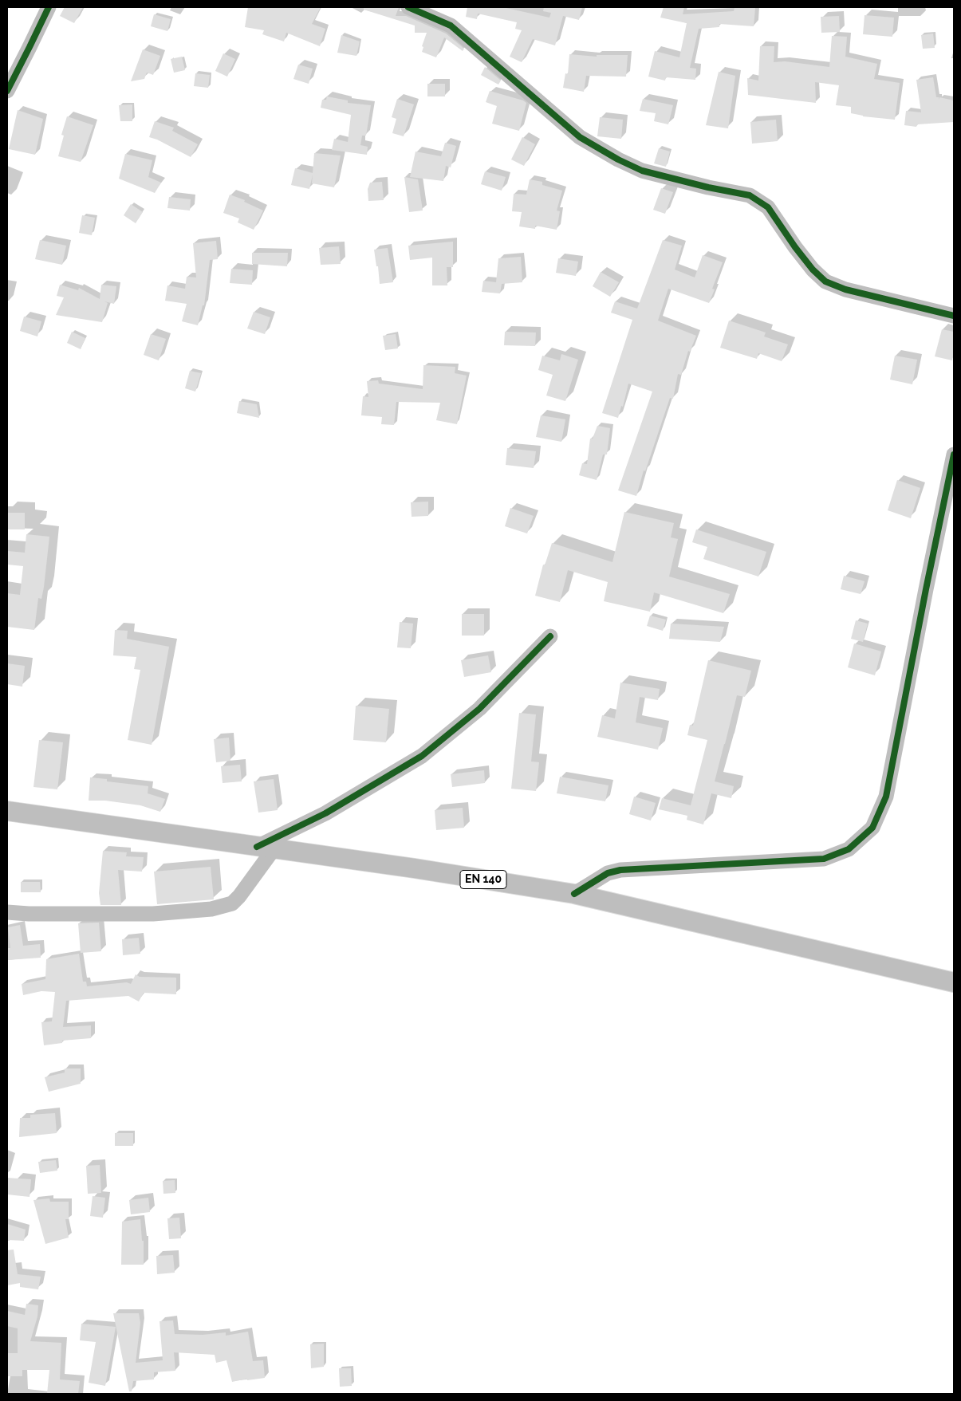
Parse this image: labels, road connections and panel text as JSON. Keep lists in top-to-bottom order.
{
  "streets": {
    "main road": ["EN 140"]
  }
}
